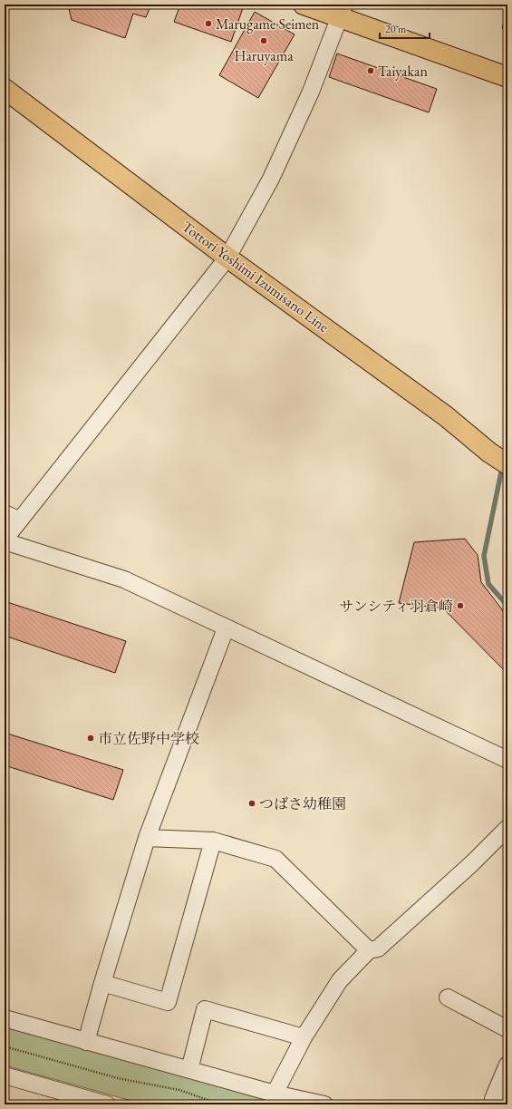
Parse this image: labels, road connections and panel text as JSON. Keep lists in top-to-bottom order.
{
  "streets": {
    "main road": ["Tottori Yoshimi Izumisano Line"]
  },
  "places": [
    "Marugame Seimen",
    "Haruyama",
    "Taiyakan",
    "サンシティ羽倉崎",
    "市立佐野中学校",
    "つばさ幼稚園"
  ],
  "scale_bar": "20 m"
}
